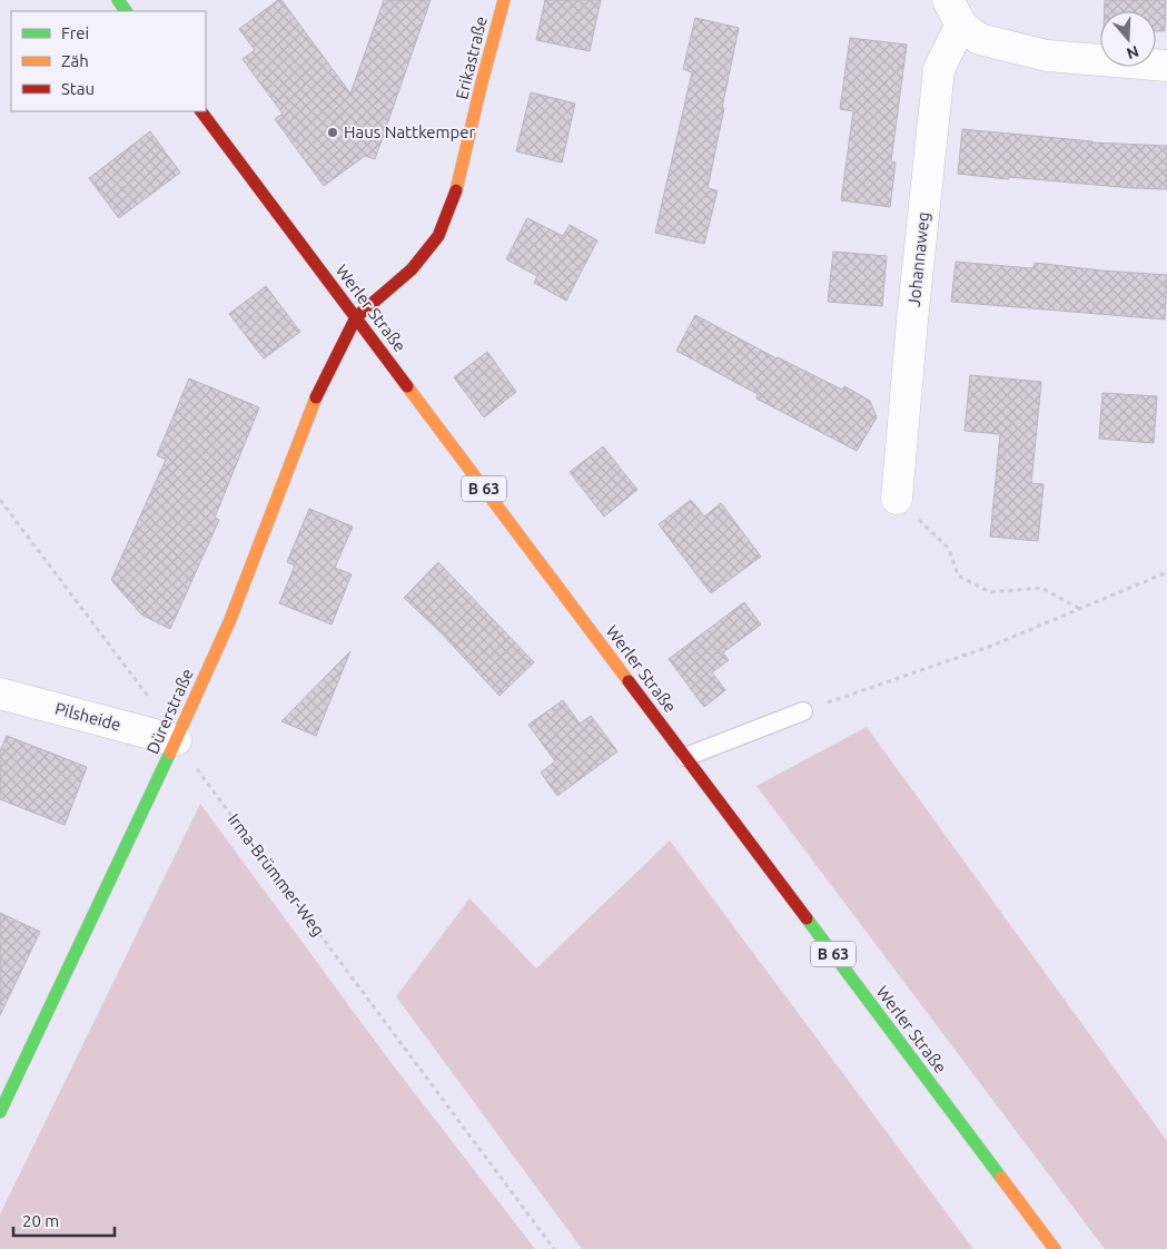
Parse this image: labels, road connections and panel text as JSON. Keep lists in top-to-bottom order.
{
  "streets": {
    "main road": [
      "Erikastraße",
      "Werler Straße",
      "B 63",
      "Dürerstraße"
    ],
    "street": ["Johannaweg", "Pilsheide"],
    "path": ["Irma-Brümmer-Weg"]
  },
  "crossings": [
    ["Erikastraße", "Werler Straße"],
    ["Erikastraße", "Dürerstraße"],
    ["Werler Straße", "Dürerstraße"],
    ["Dürerstraße", "Pilsheide"],
    ["Dürerstraße", "Irma-Brümmer-Weg"],
    ["Pilsheide", "Irma-Brümmer-Weg"]
  ],
  "places": ["Haus Nattkemper"],
  "legend": ["Frei", "Zäh", "Stau"],
  "scale_bar": "20 m",
  "north": "bottom"
}
